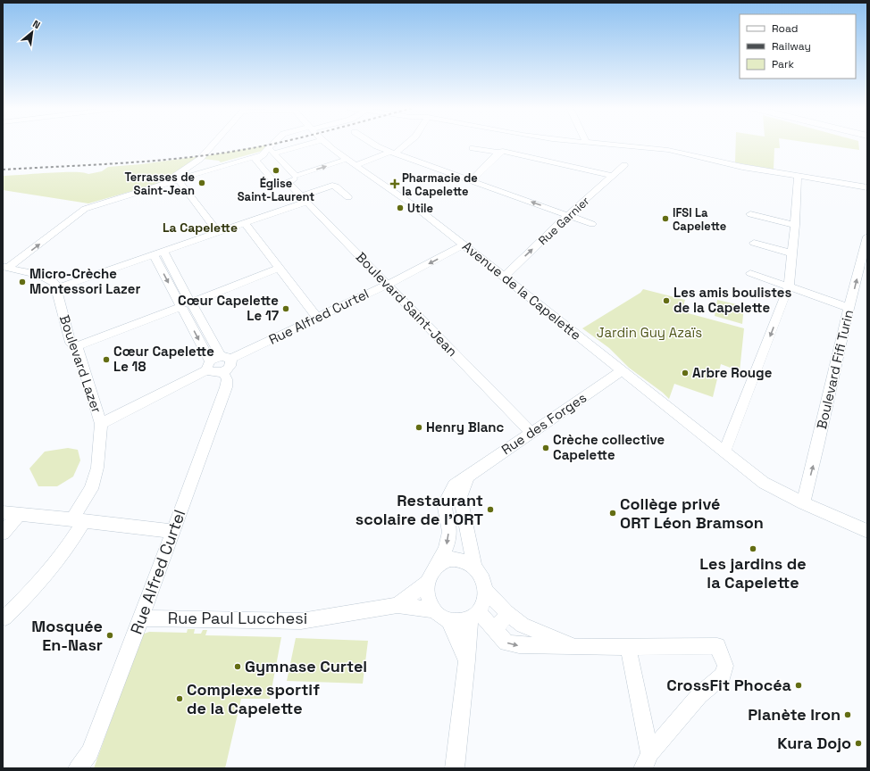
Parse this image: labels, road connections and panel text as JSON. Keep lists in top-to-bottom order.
{
  "streets": {
    "street": [
      "Rue Garnier",
      "Avenue de la Capelette",
      "Boulevard Saint-Jean",
      "Rue Alfred Curtel",
      "Boulevard Lazer",
      "Boulevard Fifi Turin",
      "Rue des Forges",
      "Rue Paul Lucchesi"
    ]
  },
  "crossings": [
    ["Rue Garnier", "Avenue de la Capelette"],
    ["Avenue de la Capelette", "Rue Alfred Curtel"],
    ["Avenue de la Capelette", "Boulevard Fifi Turin"],
    ["Avenue de la Capelette", "Rue des Forges"],
    ["Boulevard Saint-Jean", "Rue Alfred Curtel"],
    ["Boulevard Saint-Jean", "Rue des Forges"],
    ["Rue Alfred Curtel", "Boulevard Lazer"],
    ["Rue Alfred Curtel", "Rue Paul Lucchesi"]
  ],
  "districts": ["La Capelette"],
  "parks": ["Jardin Guy Azaïs"],
  "places": {
    "other": [
      "Église Saint-Laurent",
      "Terrasses de Saint-Jean",
      "Utile",
      "IFSI La Capelette",
      "Micro-Crèche Montessori Lazer",
      "Les amis boulistes de la Capelette",
      "Cœur Capelette Le 17",
      "Cœur Capelette Le 18",
      "Arbre Rouge",
      "Henry Blanc",
      "Crèche collective Capelette",
      "Restaurant scolaire de l'ORT",
      "Collège privé ORT Léon Bramson",
      "Les jardins de la Capelette",
      "Mosquée En-Nasr",
      "Gymnase Curtel",
      "CrossFit Phocéa",
      "Complexe sportif de la Capelette",
      "Planète Iron",
      "Kura Dojo"
    ],
    "health": ["Pharmacie de la Capelette"]
  },
  "legend": ["Road", "Railway", "Park"],
  "north": "top right"
}
